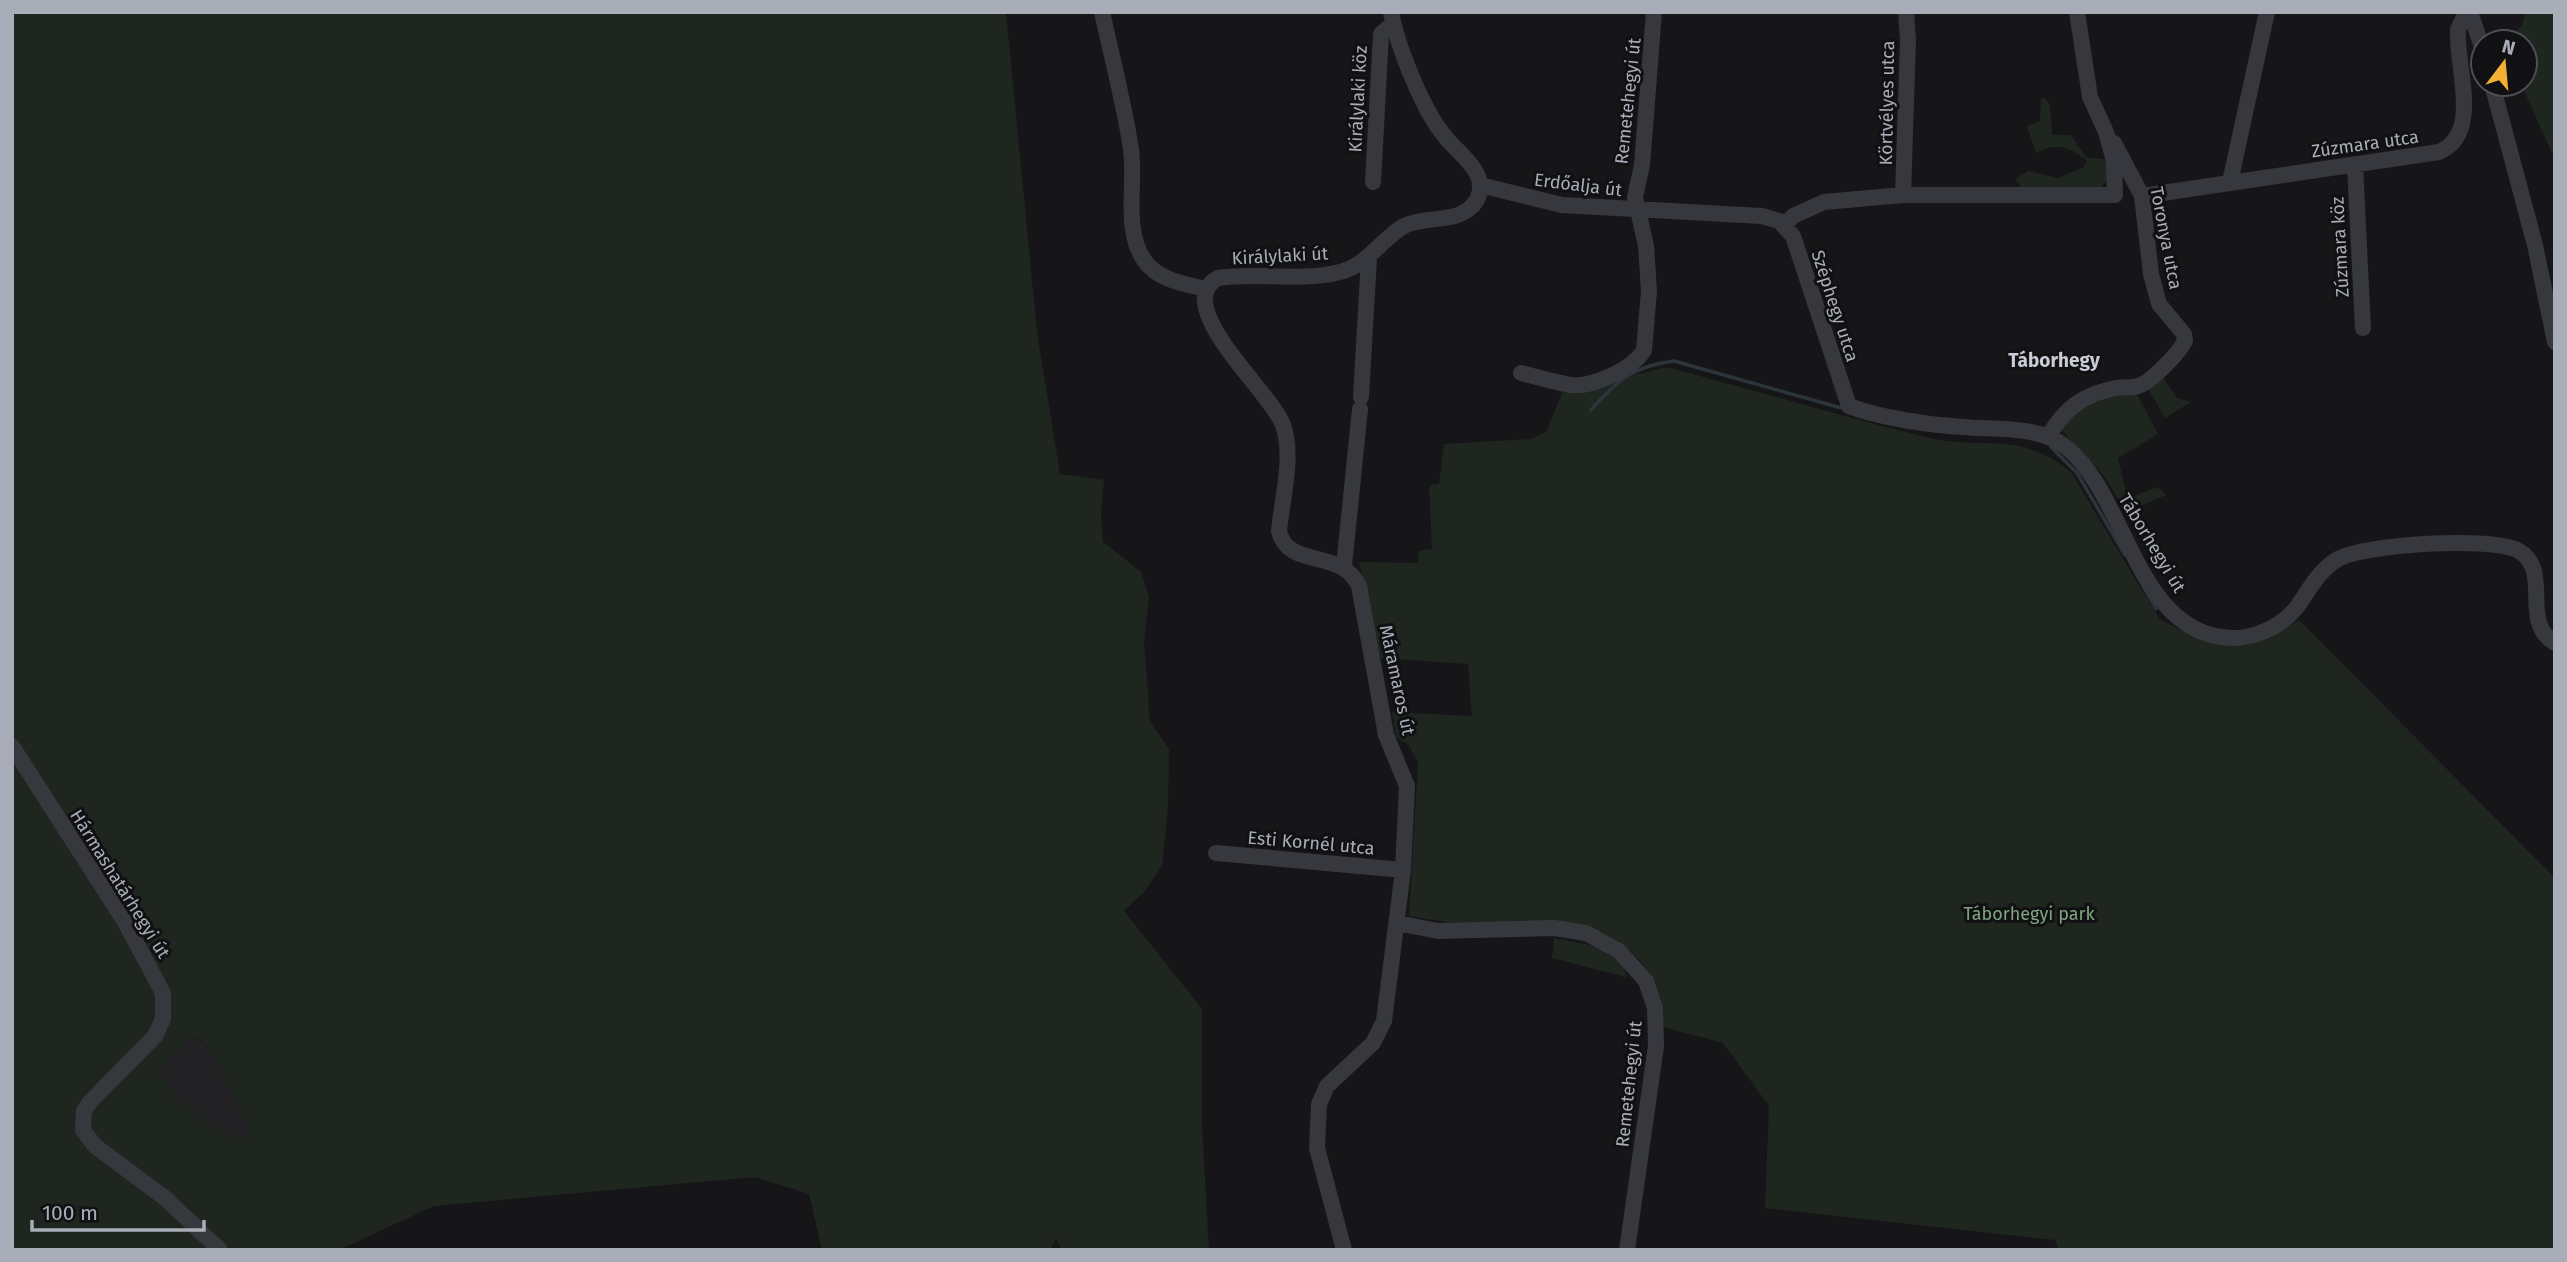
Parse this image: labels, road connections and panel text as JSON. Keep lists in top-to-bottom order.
{
  "streets": {
    "street": [
      "Királylaki köz",
      "Remetehegyi út",
      "Körtvélyes utca",
      "Zúzmara utca",
      "Erdőalja út",
      "Toronya utca",
      "Zúzmara köz",
      "Királylaki út",
      "Széphegy utca",
      "Táborhegyi út",
      "Máramaros út",
      "Esti Kornél utca",
      "Hármashatárhegyi út"
    ]
  },
  "crossings": [
    ["Remetehegyi út", "Erdőalja út"],
    ["Remetehegyi út", "Máramaros út"],
    ["Körtvélyes utca", "Toronya utca"],
    ["Zúzmara utca", "Toronya utca"],
    ["Zúzmara utca", "Zúzmara köz"],
    ["Erdőalja út", "Királylaki út"],
    ["Erdőalja út", "Széphegy utca"],
    ["Toronya utca", "Táborhegyi út"],
    ["Széphegy utca", "Táborhegyi út"],
    ["Máramaros út", "Esti Kornél utca"]
  ],
  "districts": ["Táborhegy"],
  "parks": ["Táborhegyi park"],
  "scale_bar": "100 m",
  "north": "top"
}
